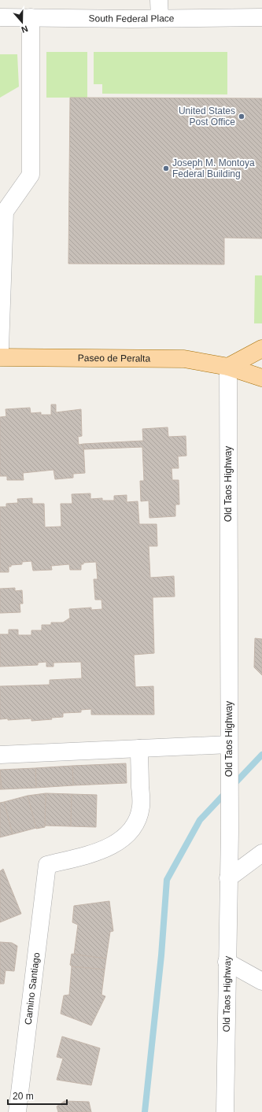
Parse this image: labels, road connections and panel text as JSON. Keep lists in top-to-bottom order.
{
  "streets": {
    "main road": ["Paseo de Peralta"],
    "street": ["South Federal Place", "Old Taos Highway", "Camino Santiago"]
  },
  "crossings": [
    ["Paseo de Peralta", "Old Taos Highway"]
  ],
  "places": ["United States Post Office", "Joseph M. Montoya Federal Building"],
  "scale_bar": "20 m",
  "north": "bottom"
}
